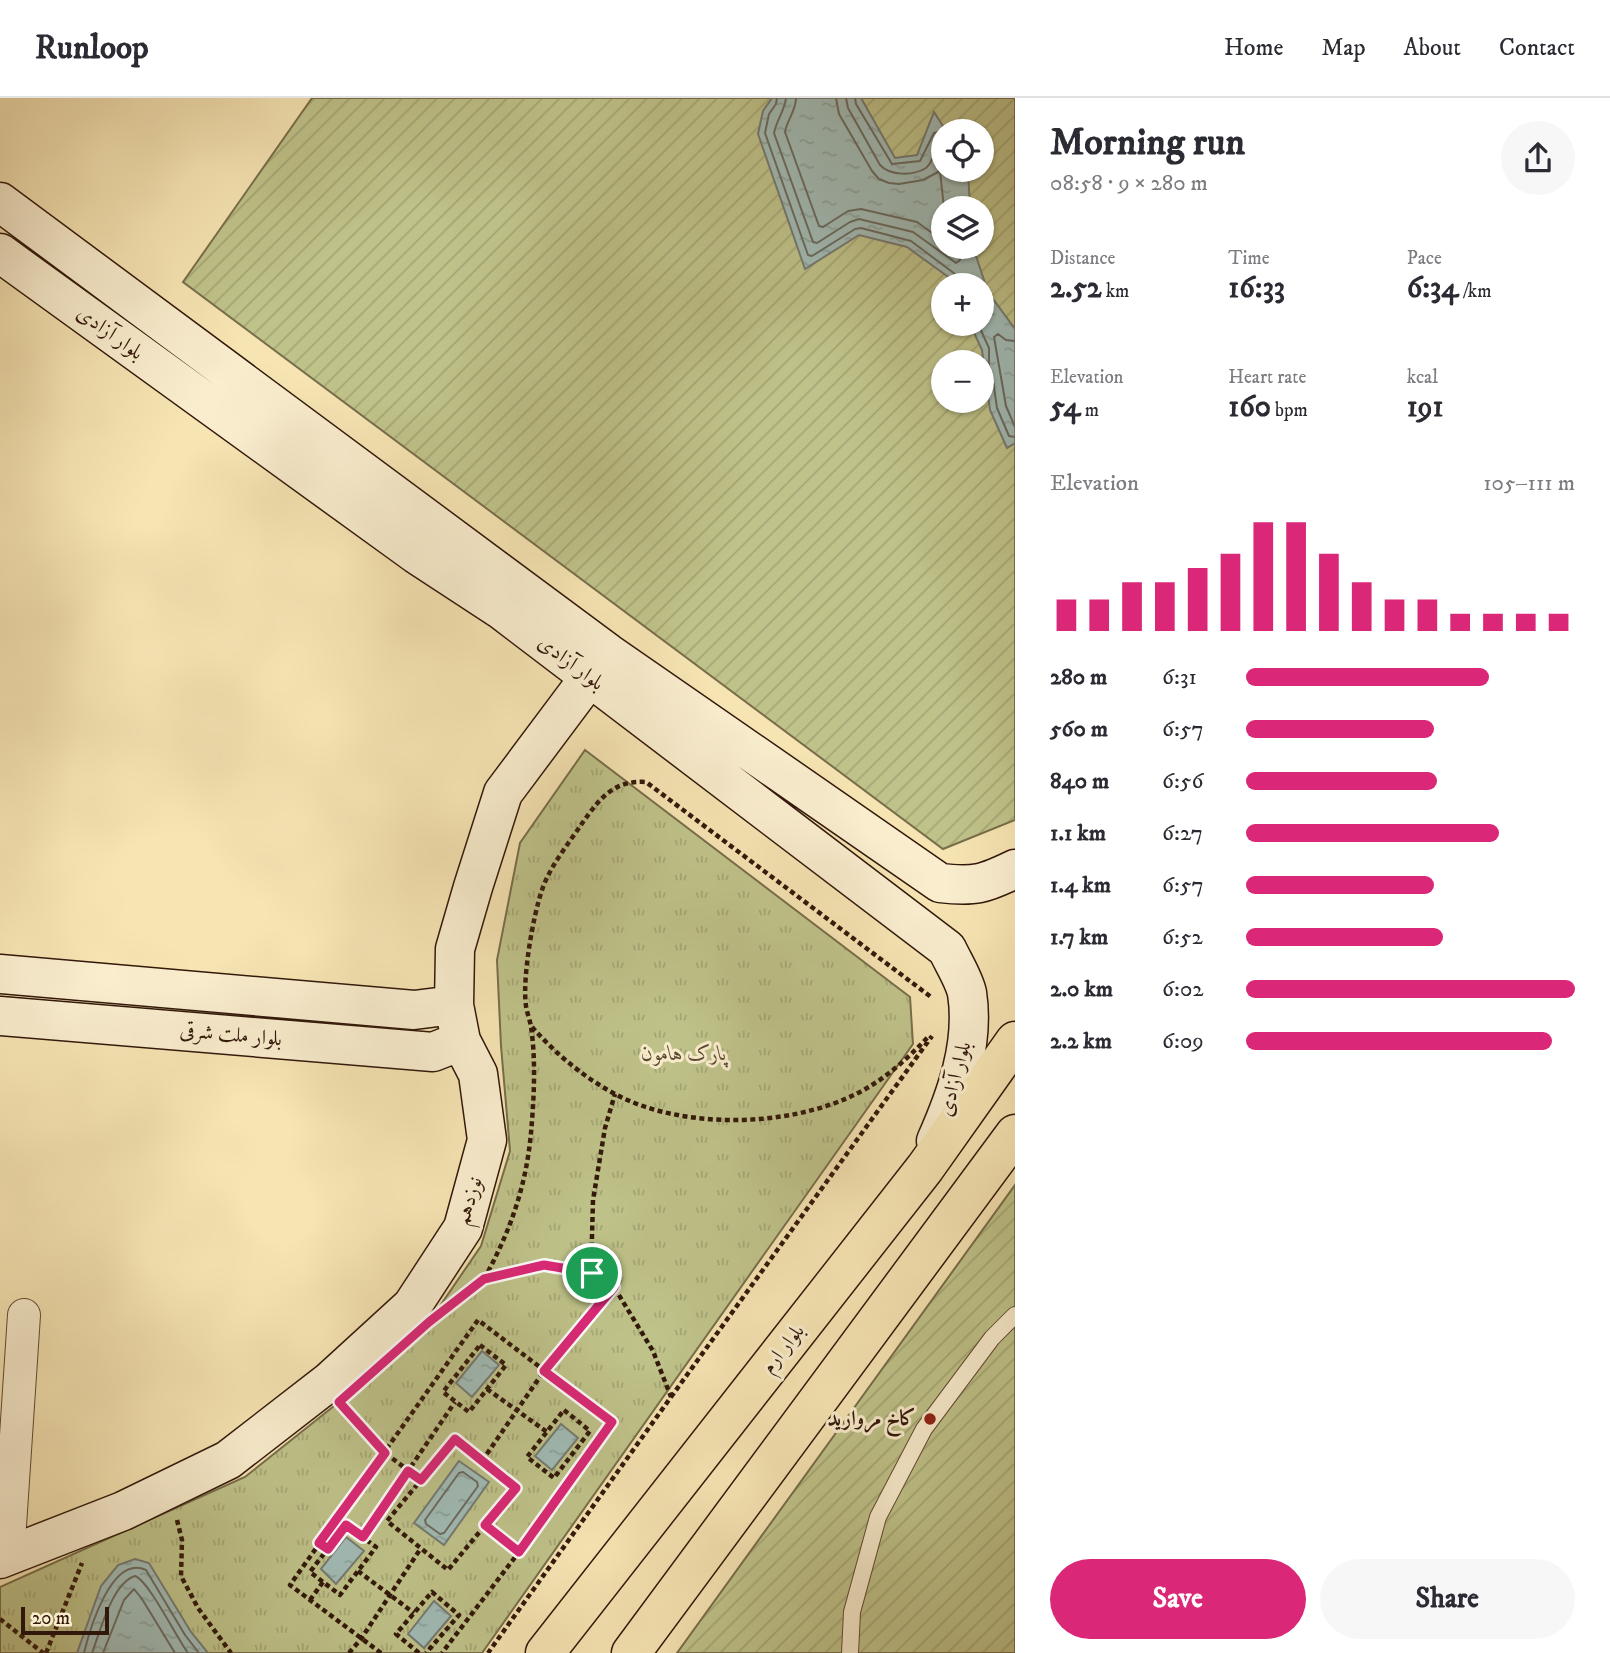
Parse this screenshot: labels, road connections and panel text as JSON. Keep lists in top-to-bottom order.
{
  "streets": {
    "main road": ["بلوار ارم"],
    "street": ["بلوار آزادی", "بلوار ملت شرقی", "نوزدهم"]
  },
  "crossings": [
    ["بلوار آزادی", "نوزدهم"],
    ["بلوار آزادی", "بلوار ارم"],
    ["بلوار ملت شرقی", "نوزدهم"]
  ],
  "parks": ["پارک هامون"],
  "places": ["کاخ مروارید"],
  "scale_bar": "20 m",
  "page": {
    "header": "Runloop",
    "nav": [
      "Home",
      "Map",
      "About",
      "Contact"
    ],
    "heading": ["Morning run", "08:58 · 9 × 280 m"],
    "map_buttons": ["+", "−"],
    "stats": [
      ["Distance", "2.52 km"],
      ["Time", "16:33"],
      ["Pace", "6:34 /km"],
      ["Elevation", "54 m"],
      ["Heart rate", "160 bpm"],
      ["kcal", "191"]
    ],
    "chart": ["Elevation", "105–111 m"],
    "list": [
      {
        "name": "280 m",
        "note": "6:31"
      },
      {
        "name": "560 m",
        "note": "6:57"
      },
      {
        "name": "840 m",
        "note": "6:56"
      },
      {
        "name": "1.1 km",
        "note": "6:27"
      },
      {
        "name": "1.4 km",
        "note": "6:57"
      },
      {
        "name": "1.7 km",
        "note": "6:52"
      },
      {
        "name": "2.0 km",
        "note": "6:02"
      },
      {
        "name": "2.2 km",
        "note": "6:09"
      }
    ],
    "buttons": ["Save", "Share"],
    "scale": "20 m"
  }
}
